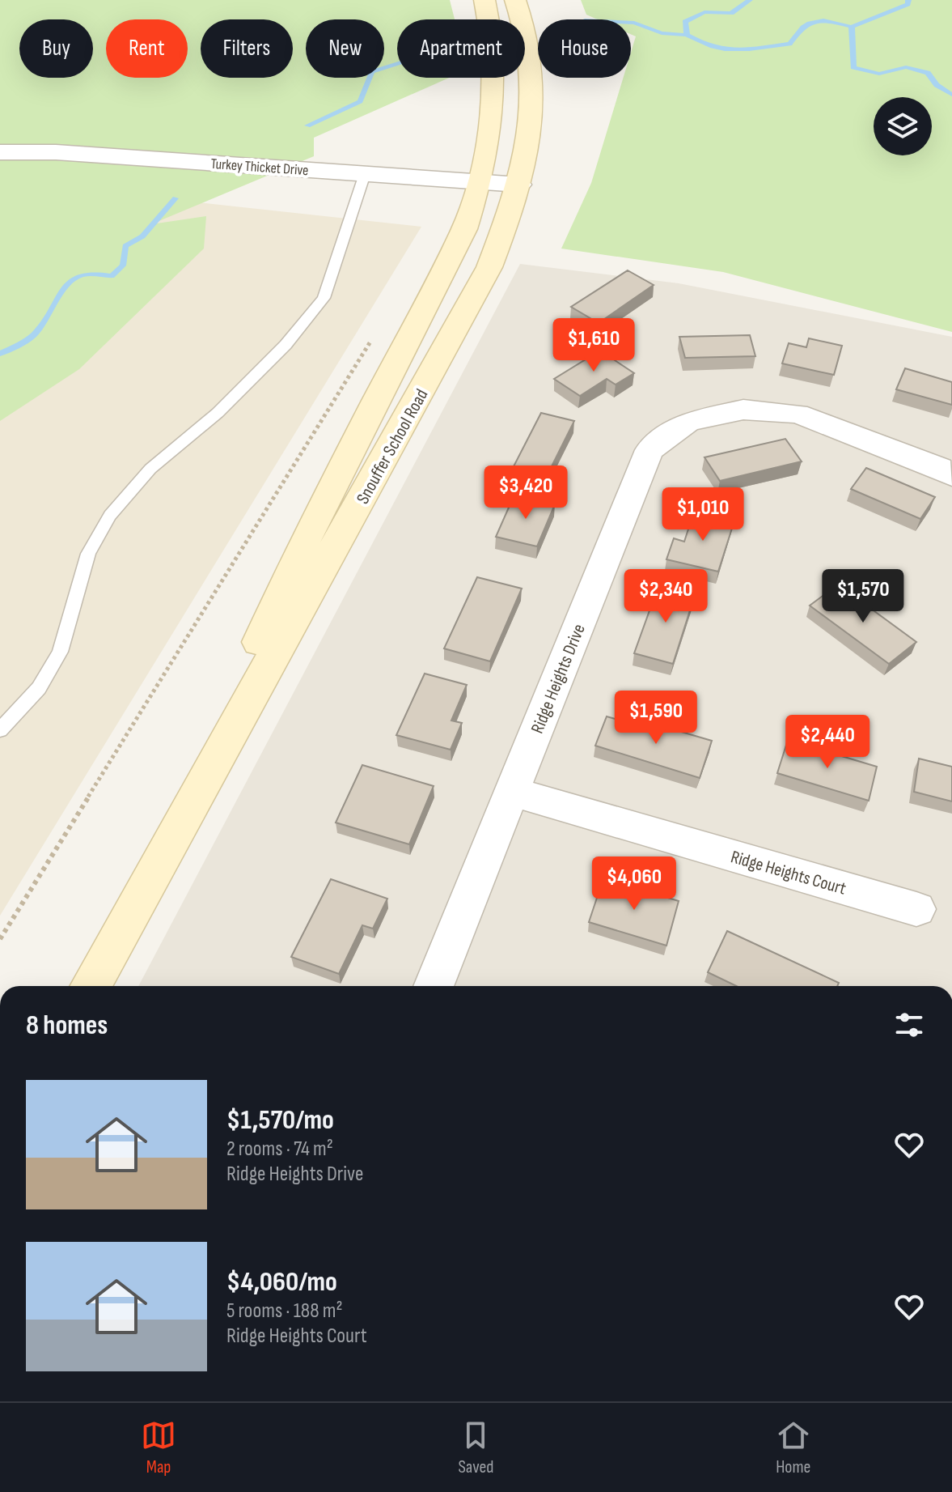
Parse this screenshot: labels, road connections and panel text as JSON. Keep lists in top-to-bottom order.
{
  "streets": {
    "main road": ["Snouffer School Road"],
    "street": ["Turkey Thicket Drive", "Ridge Heights Drive", "Ridge Heights Court"]
  },
  "crossings": [
    ["Turkey Thicket Drive", "Snouffer School Road"],
    ["Ridge Heights Drive", "Ridge Heights Court"]
  ],
  "page": {
    "chip": [
      "Buy",
      "Rent",
      "Filters",
      "New",
      "Apartment",
      "House"
    ],
    "price": [
      "$1,610",
      "$3,420",
      "$1,010",
      "$2,340",
      "$1,570",
      "$1,590",
      "$2,440",
      "$4,060"
    ],
    "heading": "8 homes",
    "list": [
      {
        "name": "$1,570/mo",
        "note": "2 rooms · 74 m² · Ridge Heights Drive"
      },
      {
        "name": "$4,060/mo",
        "note": "5 rooms · 188 m² · Ridge Heights Court"
      }
    ],
    "tabs": ["Map", "Saved", "Home"]
  }
}
